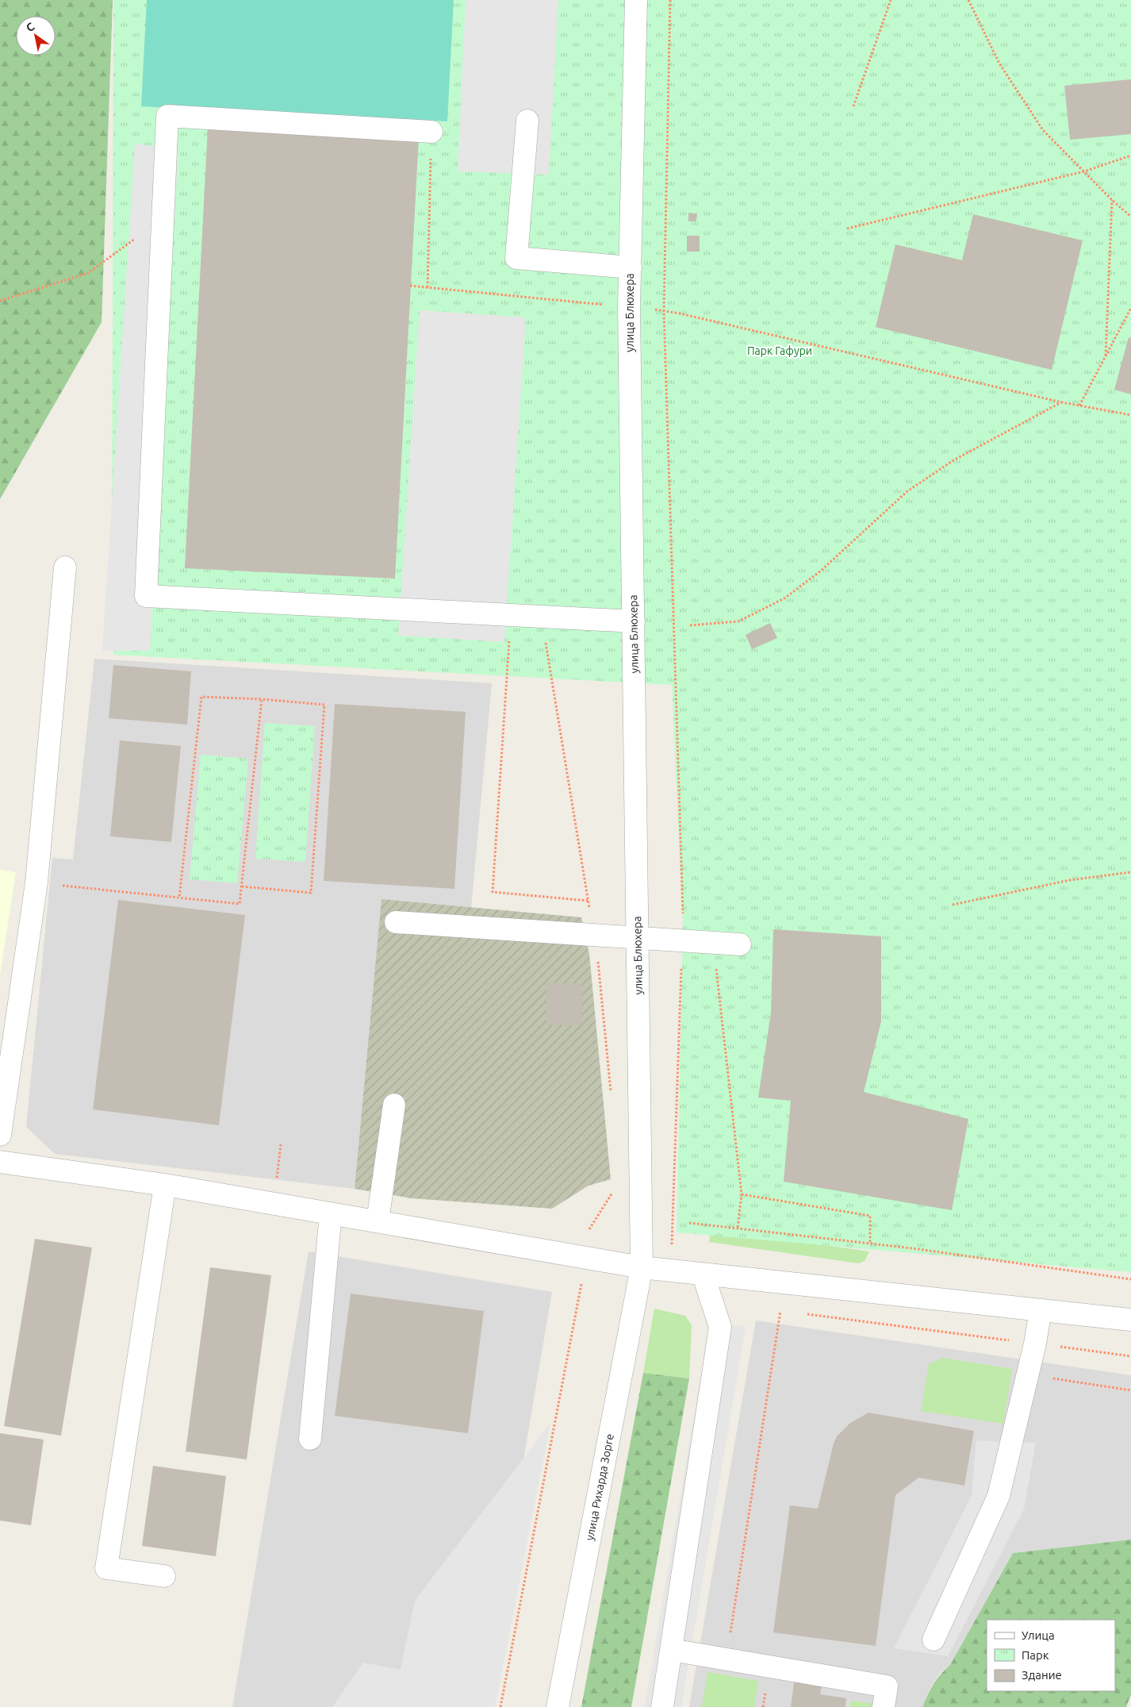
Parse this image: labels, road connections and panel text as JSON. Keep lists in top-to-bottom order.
{
  "streets": {
    "street": ["улица Блюхера", "улица Рихарда Зорге"]
  },
  "crossings": [
    ["улица Блюхера", "улица Рихарда Зорге"]
  ],
  "parks": ["Парк Гафури"],
  "legend": ["Улица", "Парк", "Здание"],
  "north": "top left"
}
